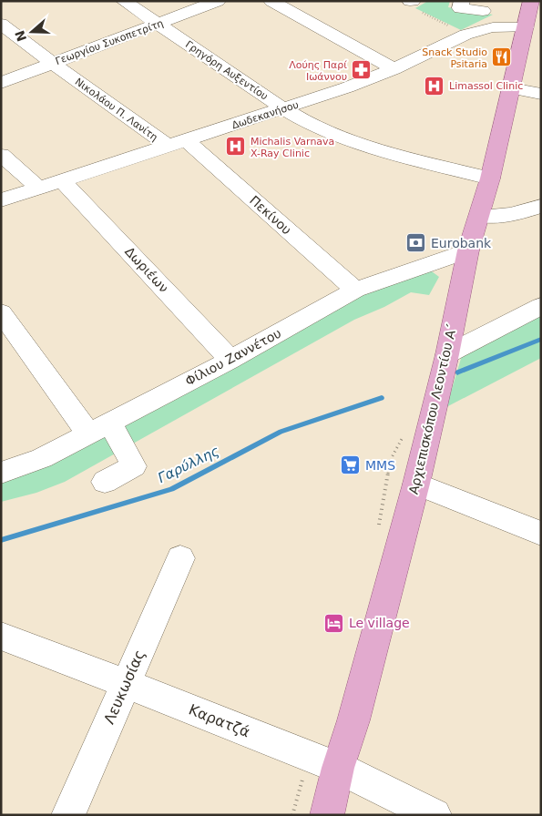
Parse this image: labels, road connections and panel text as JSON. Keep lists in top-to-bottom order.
{
  "streets": {
    "main road": ["Αρχιεπισκόπου Λεοντίου Α΄"],
    "street": [
      "Γεωργίου Συκοπετρίτη",
      "Γρηγόρη Αυξεντίου",
      "Νικολάου Π. Λανίτη",
      "Δωδεκανήσου",
      "Πεκίνου",
      "Δωριέων",
      "Φίλιου Ζαννέτου",
      "Λευκωσίας",
      "Καρατζά"
    ]
  },
  "crossings": [
    ["Γεωργίου Συκοπετρίτη", "Γρηγόρη Αυξεντίου"],
    ["Γεωργίου Συκοπετρίτη", "Νικολάου Π. Λανίτη"],
    ["Γρηγόρη Αυξεντίου", "Δωδεκανήσου"],
    ["Γρηγόρη Αυξεντίου", "Αρχιεπισκόπου Λεοντίου Α΄"],
    ["Νικολάου Π. Λανίτη", "Δωδεκανήσου"],
    ["Νικολάου Π. Λανίτη", "Πεκίνου"],
    ["Δωδεκανήσου", "Πεκίνου"],
    ["Δωδεκανήσου", "Δωριέων"],
    ["Δωδεκανήσου", "Αρχιεπισκόπου Λεοντίου Α΄"],
    ["Πεκίνου", "Φίλιου Ζαννέτου"],
    ["Δωριέων", "Φίλιου Ζαννέτου"],
    ["Φίλιου Ζαννέτου", "Αρχιεπισκόπου Λεοντίου Α΄"],
    ["Αρχιεπισκόπου Λεοντίου Α΄", "Καρατζά"],
    ["Λευκωσίας", "Καρατζά"]
  ],
  "water": ["Γαρύλλης"],
  "places": {
    "restaurant": ["Snack Studio Psitaria"],
    "pharmacy": ["Λούης Παρί Ιωάννου"],
    "hospital": ["Limassol Clinic", "Michalis Varnava X-Ray Clinic"],
    "bank": ["Eurobank"],
    "supermarket": ["MMS"],
    "hotel": ["Le village"]
  },
  "north": "left"
}
